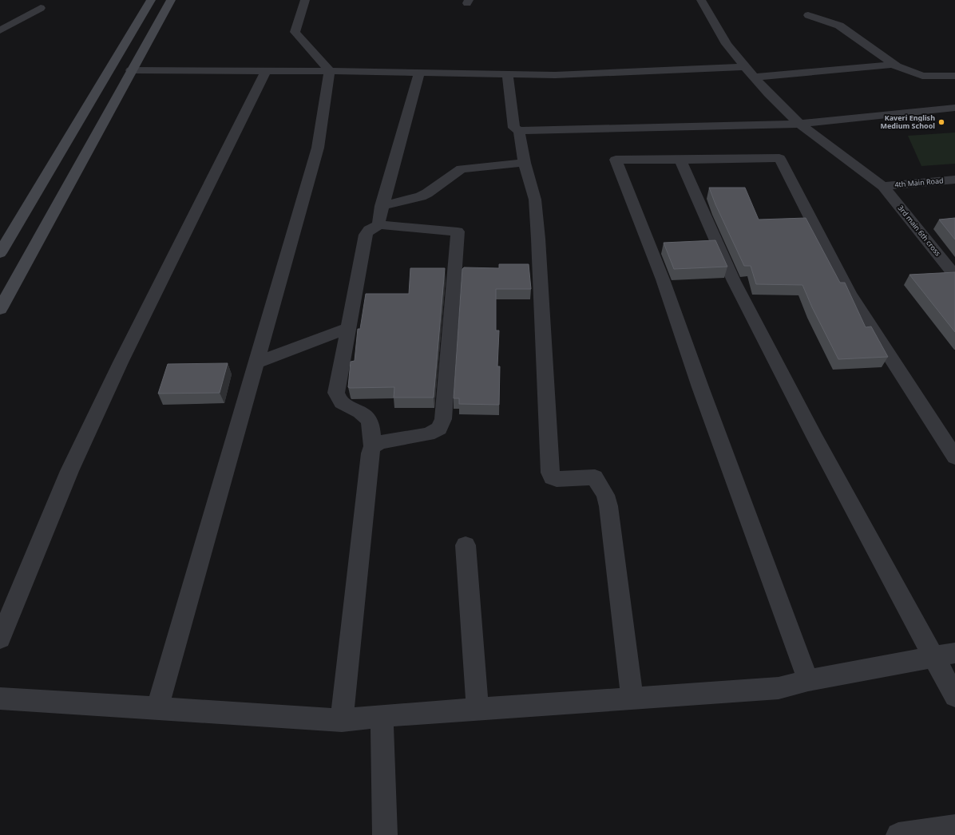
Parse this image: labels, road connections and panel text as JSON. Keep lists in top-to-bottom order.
{
  "streets": {
    "street": ["4th Main Road", "3rd main 6th cross"]
  },
  "crossings": [
    ["4th Main Road", "3rd main 6th cross"]
  ],
  "places": ["Kaveri English Medium School"]
}
